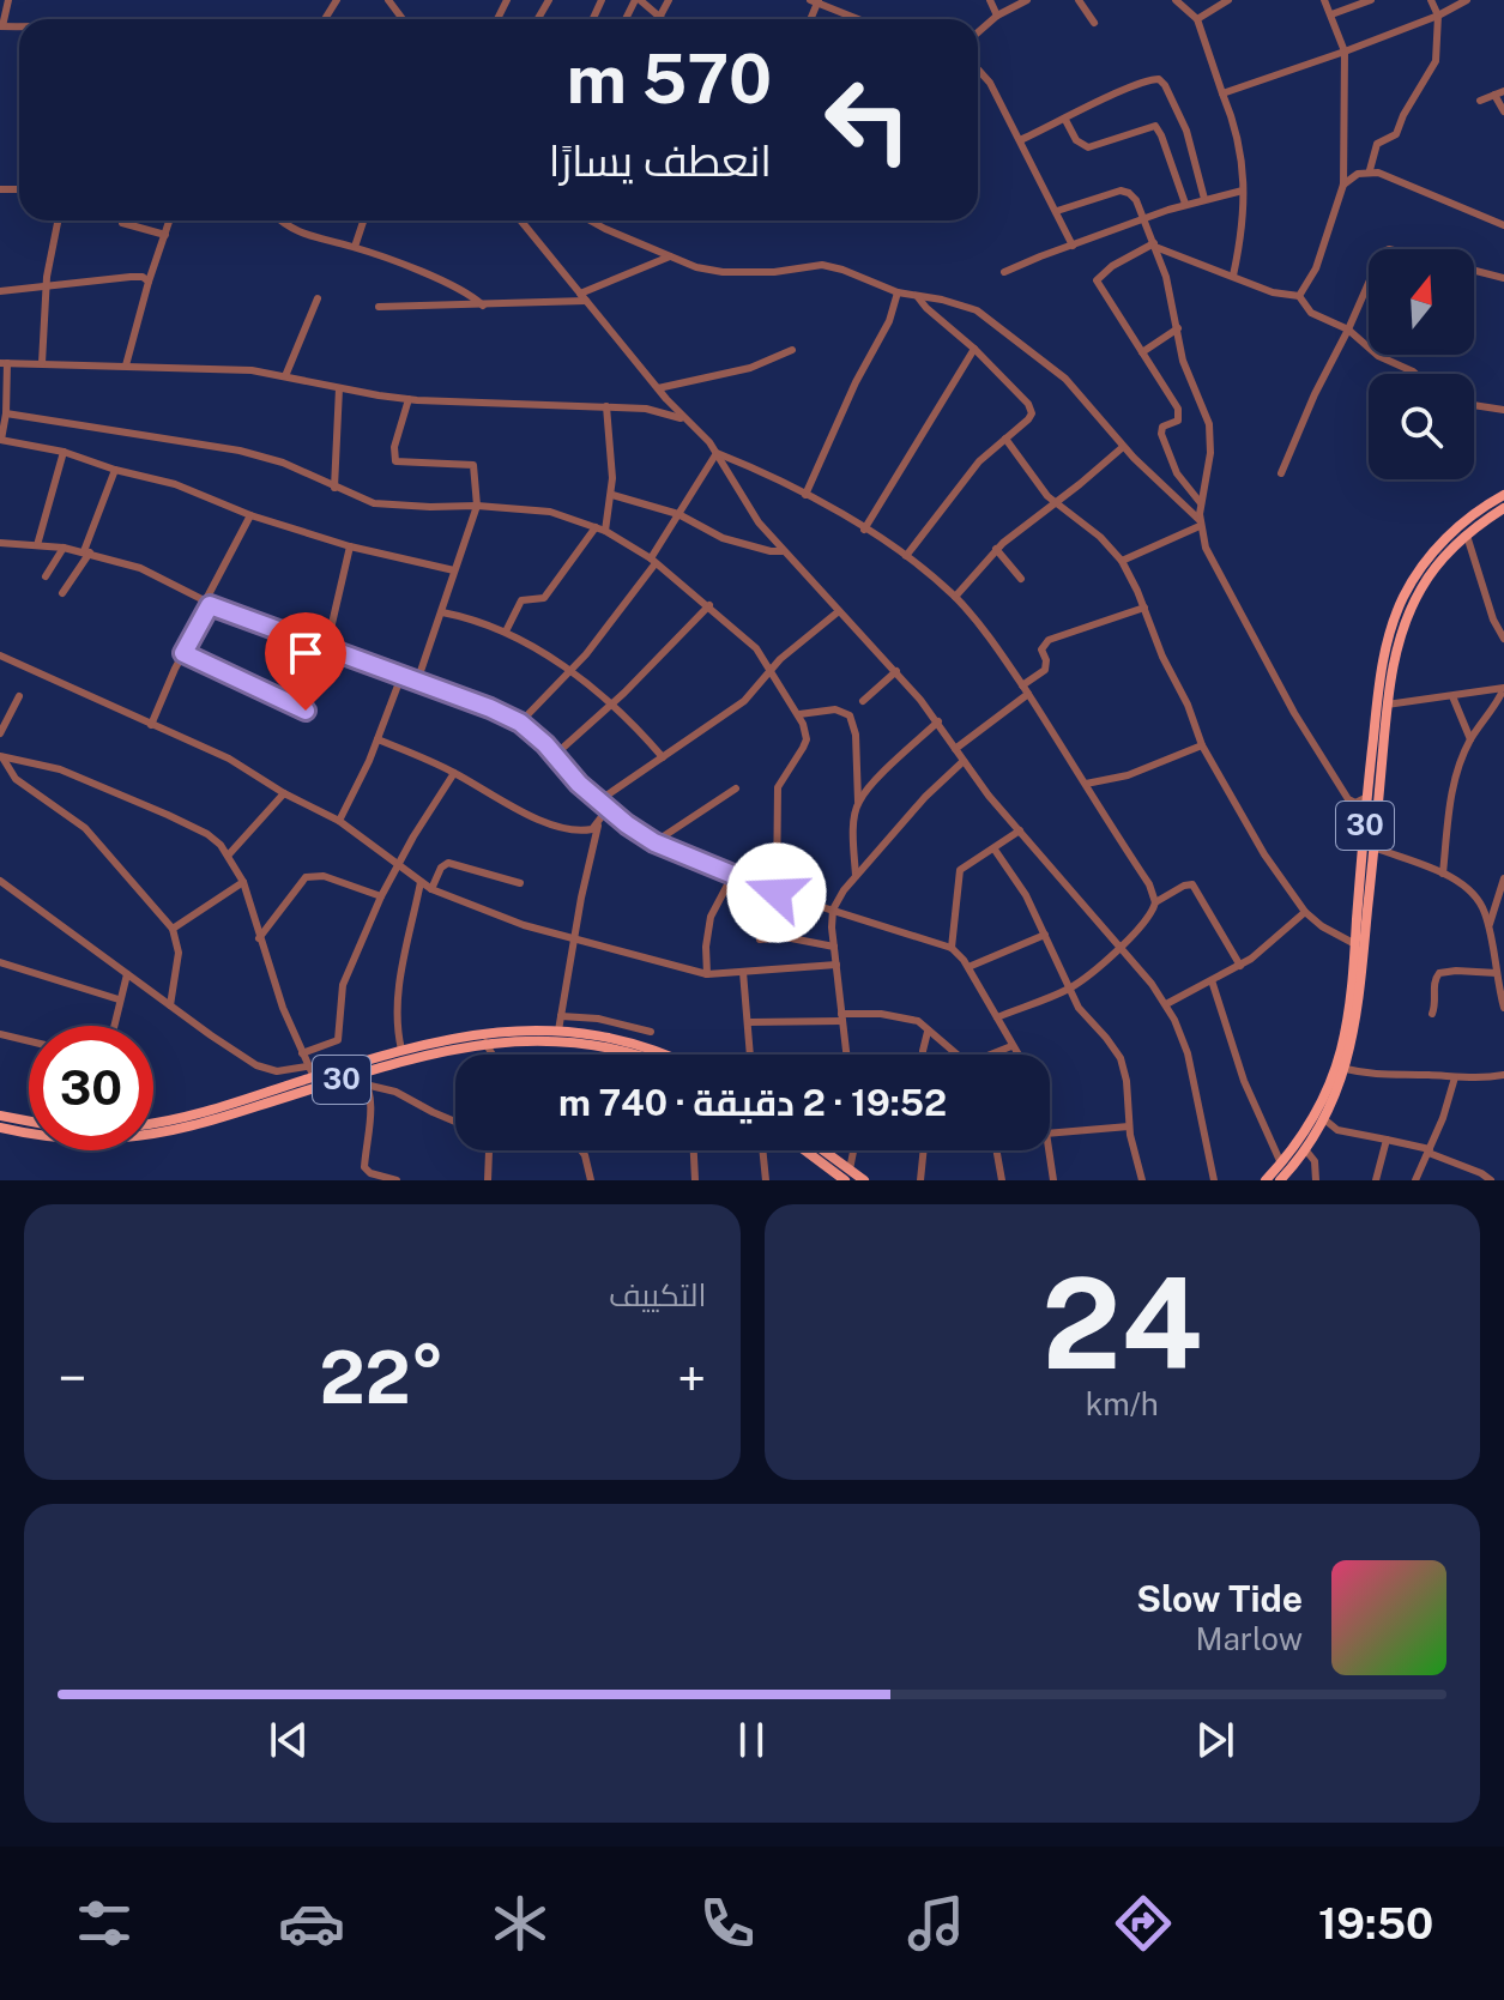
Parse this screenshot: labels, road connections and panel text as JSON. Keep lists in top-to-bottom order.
{
  "streets": {
    "main road": ["30"]
  },
  "north": "top",
  "page": {
    "turn": ["570 m", "انعطف يسارًا"],
    "limit": "30",
    "trip": "19:52 · 2 دقيقة · 740 m",
    "tile": [
      ["24", "km/h"],
      "التكييف"
    ],
    "heat": ["−", "22°", "+"],
    "song": ["Slow Tide", "Marlow"],
    "tabs": "19:50"
  }
}
